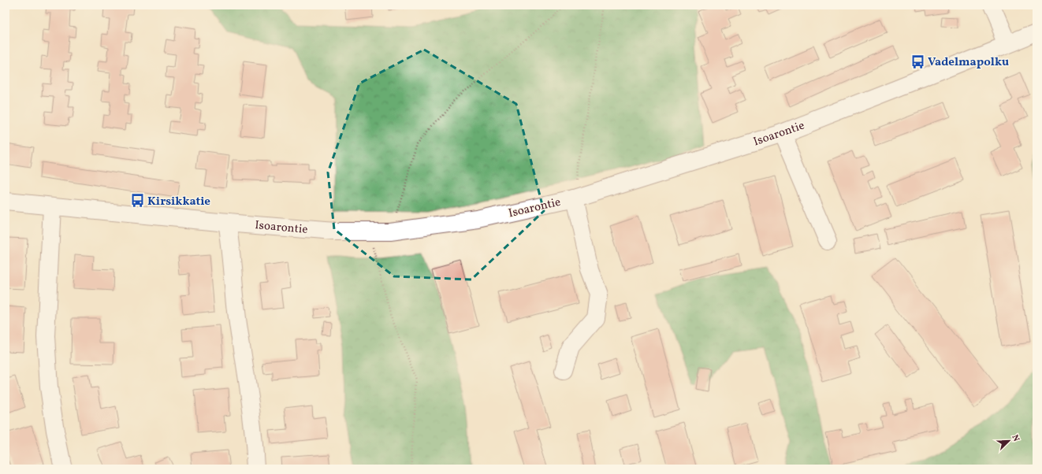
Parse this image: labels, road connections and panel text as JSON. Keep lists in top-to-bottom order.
{
  "streets": {
    "street": ["Isoarontie"]
  },
  "places": {
    "bus stop": ["Vadelmapolku", "Kirsikkatie"]
  },
  "north": "top right"
}
